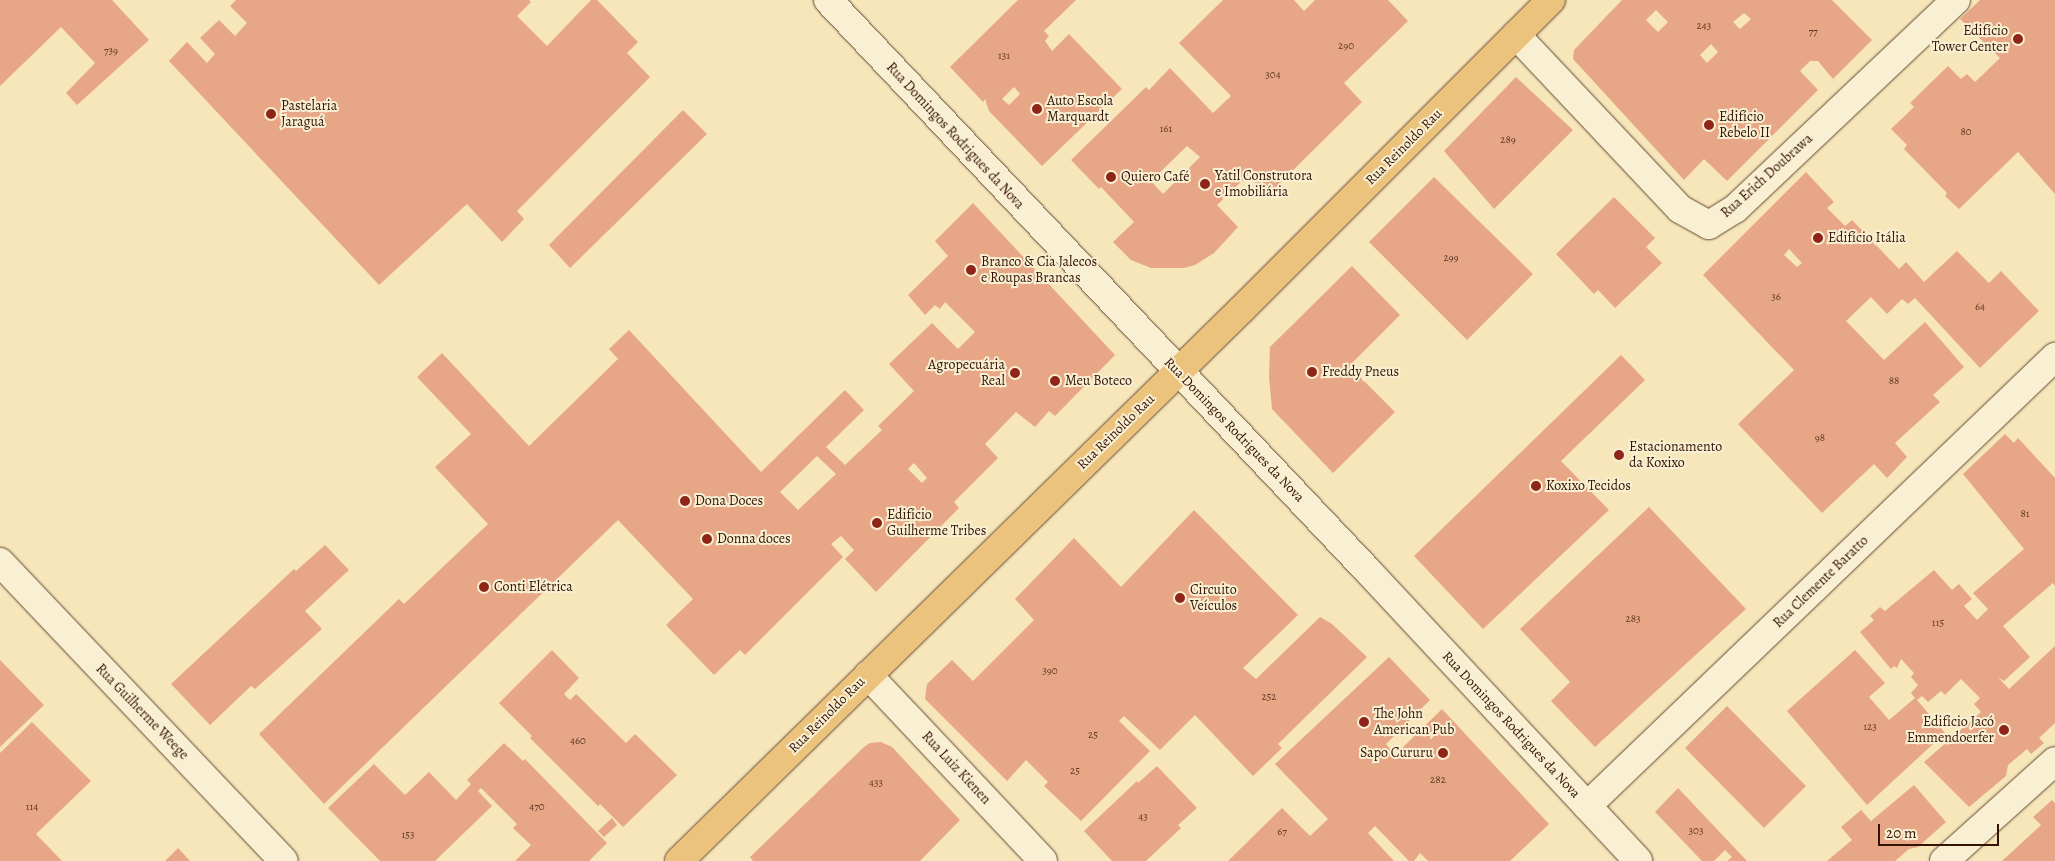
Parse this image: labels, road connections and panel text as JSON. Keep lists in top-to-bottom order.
{
  "streets": {
    "main road": ["Rua Reinoldo Rau"],
    "street": [
      "Rua Domingos Rodrigues da Nova",
      "Rua Erich Doubrawa",
      "Rua Clemente Baratto",
      "Rua Guilherme Weege",
      "Rua Luiz Kienen"
    ]
  },
  "crossings": [
    ["Rua Domingos Rodrigues da Nova", "Rua Reinoldo Rau"],
    ["Rua Domingos Rodrigues da Nova", "Rua Clemente Baratto"],
    ["Rua Reinoldo Rau", "Rua Erich Doubrawa"],
    ["Rua Reinoldo Rau", "Rua Luiz Kienen"]
  ],
  "places": [
    "Edifício Tower Center",
    "Auto Escola Marquardt",
    "Pastelaria Jaraguá",
    "Edifício Rebelo II",
    "Quiero Café",
    "Yatil Construtora e Imobiliária",
    "Edifício Itália",
    "Branco & Cia Jalecos e Roupas Brancas",
    "Freddy Pneus",
    "Agropecuária Real",
    "Meu Boteco",
    "Estacionamento da Koxixo",
    "Koxixo Tecidos",
    "Dona Doces",
    "Edifício Guilherme Tribes",
    "Donna doces",
    "Conti Elétrica",
    "Circuito Veículos",
    "The John American Pub",
    "Edifício Jacó Emmendoerfer",
    "Sapo Cururu"
  ],
  "house_numbers": [
    "243",
    "77",
    "290",
    "739",
    "131",
    "304",
    "161",
    "80",
    "289",
    "299",
    "36",
    "64",
    "88",
    "98",
    "81",
    "283",
    "115",
    "390",
    "252",
    "123",
    "25",
    "460",
    "25",
    "282",
    "433",
    "114",
    "470",
    "43",
    "303",
    "67",
    "153"
  ],
  "scale_bar": "20 m"
}
